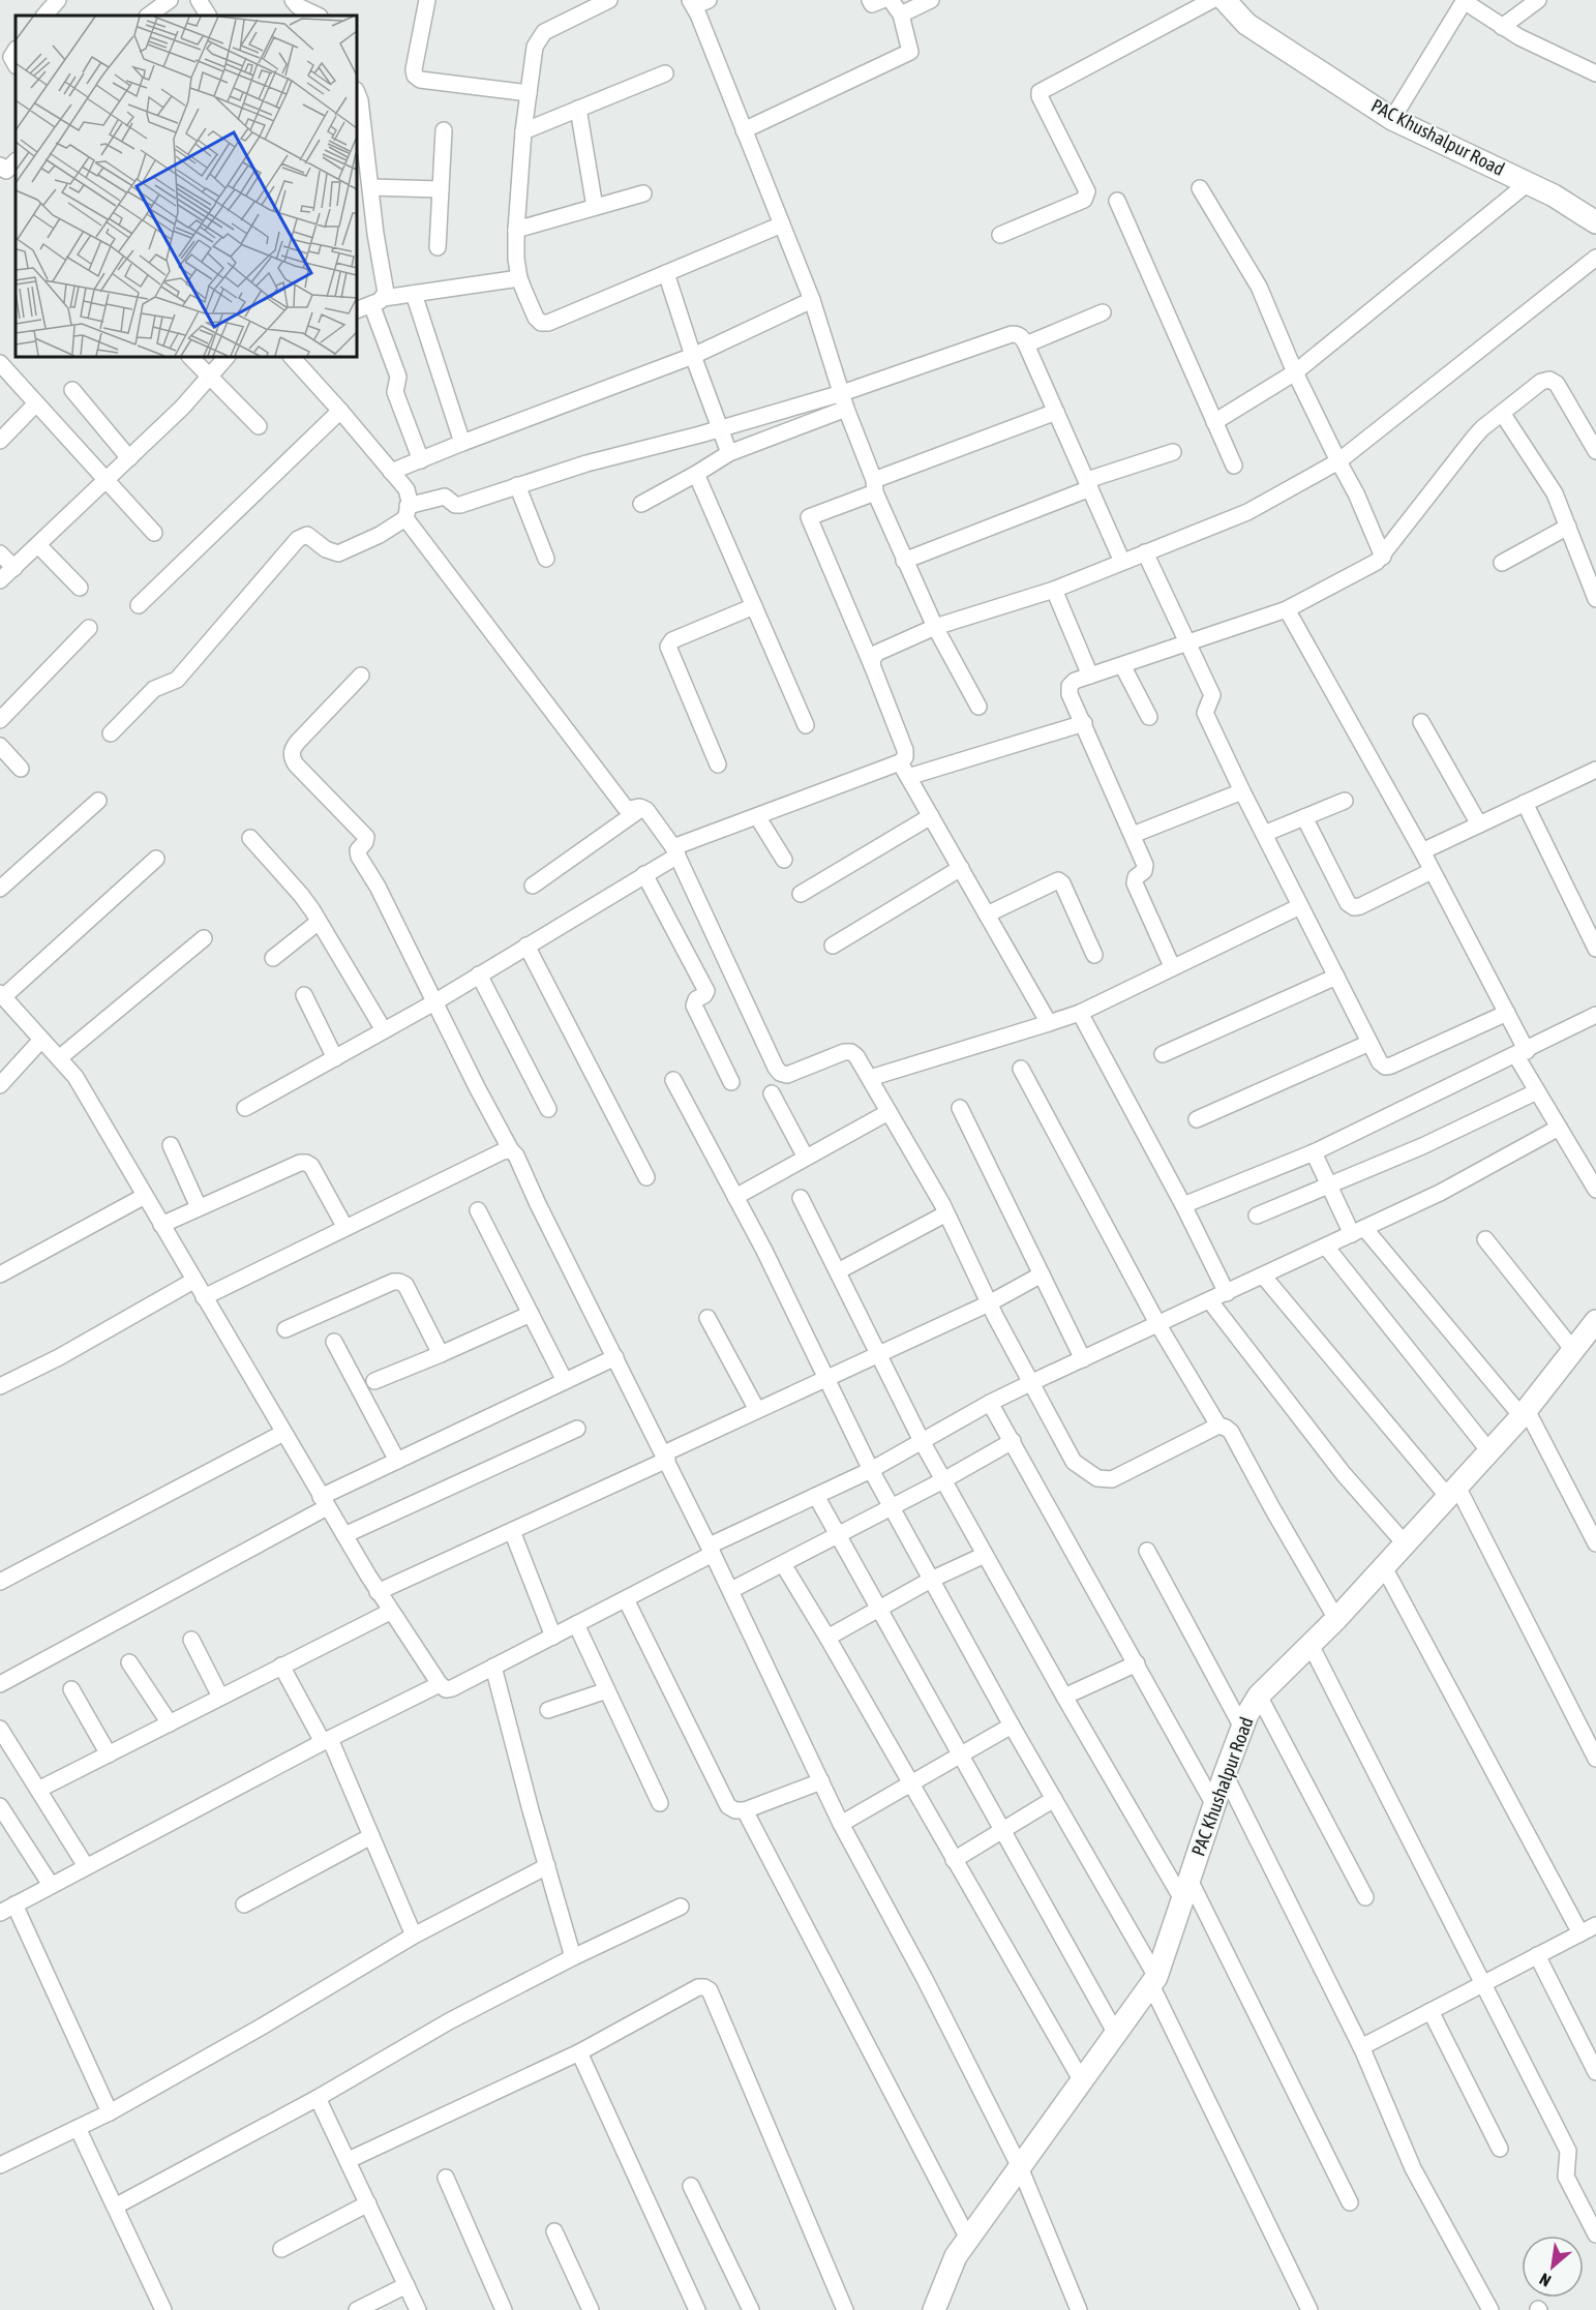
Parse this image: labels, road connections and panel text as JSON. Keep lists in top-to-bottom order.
{
  "streets": {
    "main road": ["PAC Khushalpur Road"]
  },
  "north": "bottom left"
}
